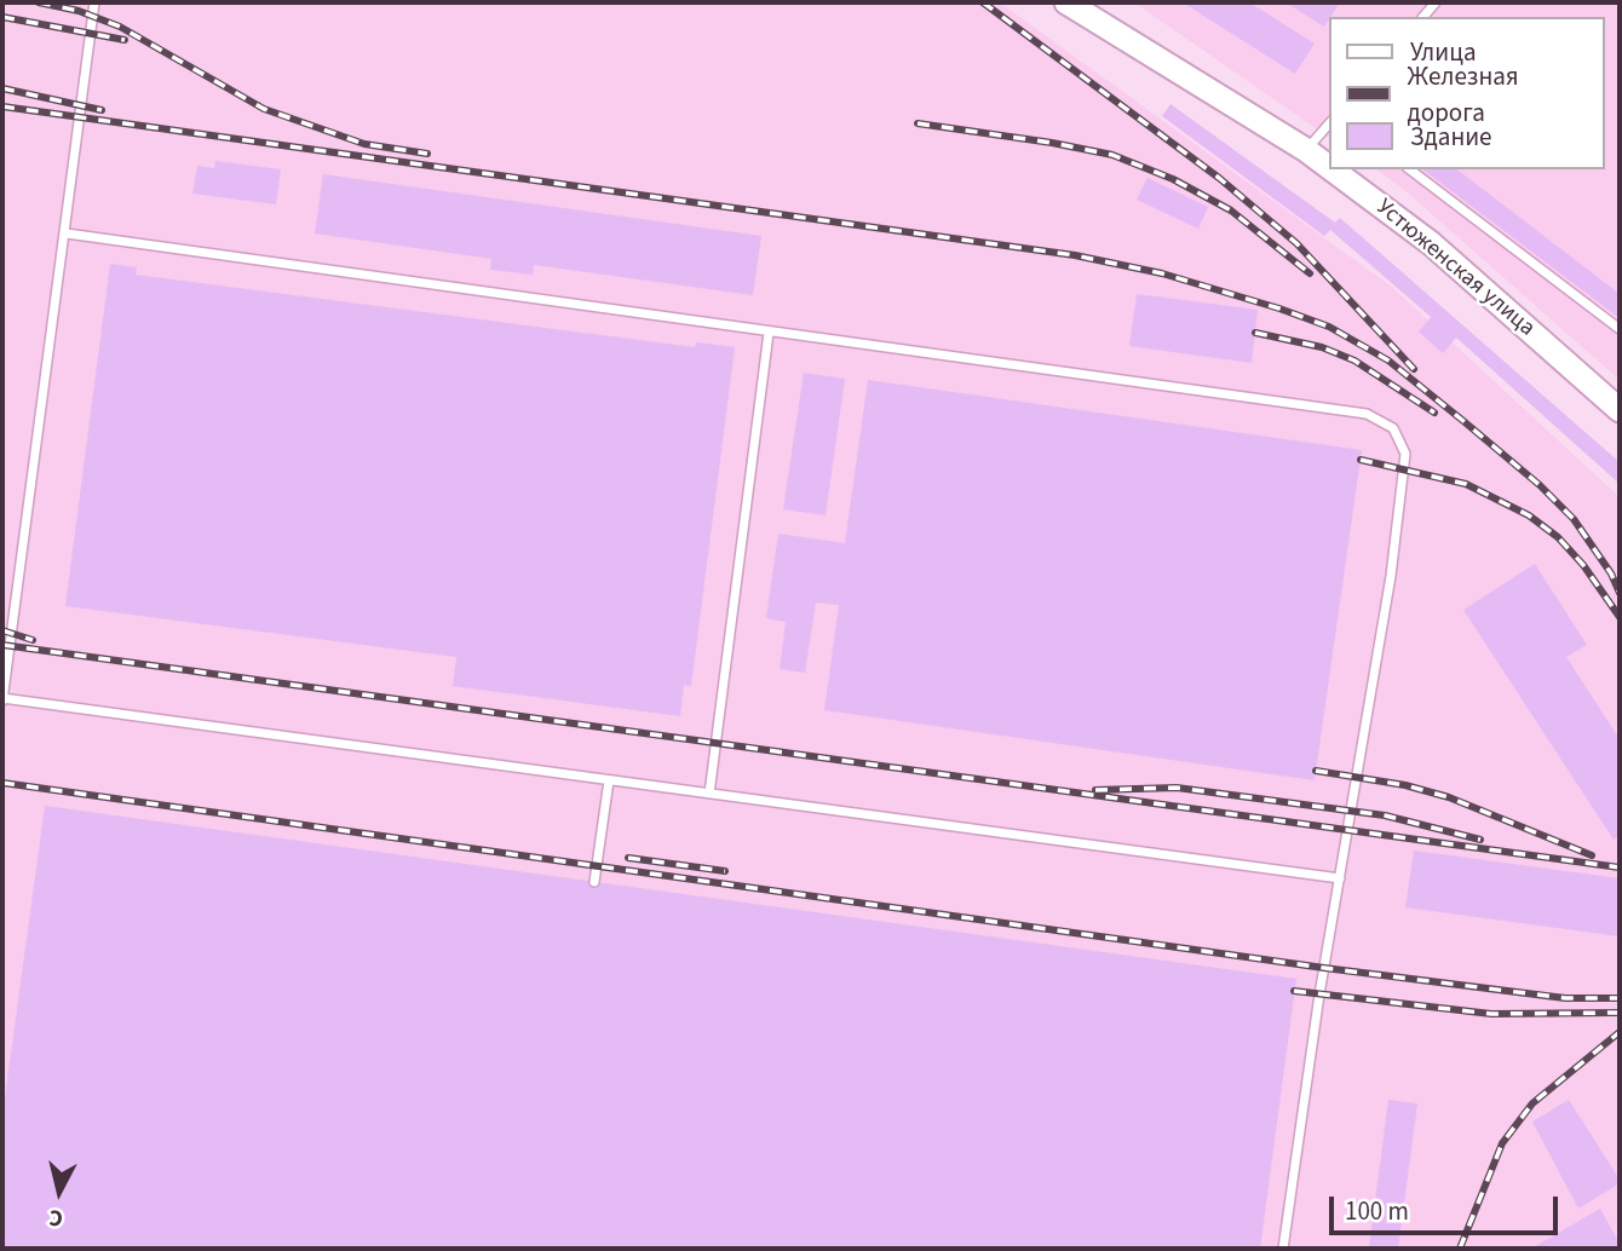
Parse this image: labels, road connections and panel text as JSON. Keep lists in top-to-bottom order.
{
  "streets": {
    "main road": ["Устюженская улица"]
  },
  "legend": ["Улица", "Железная дорога", "Здание"],
  "scale_bar": "100 m",
  "north": "bottom"
}
